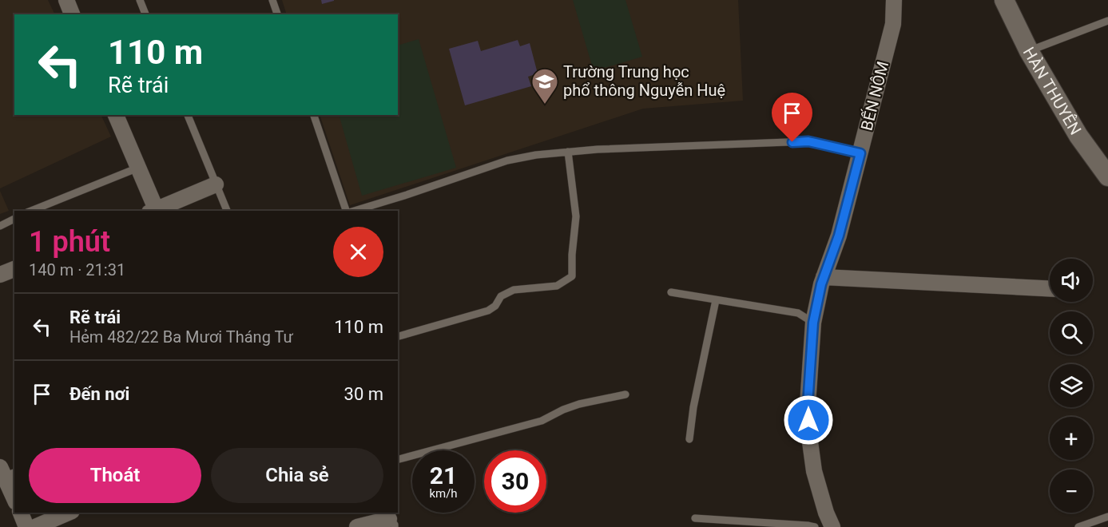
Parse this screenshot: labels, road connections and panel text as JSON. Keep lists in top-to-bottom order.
{
  "streets": {
    "street": ["HÀN THUYÊN", "BẾN NÔM"]
  },
  "places": {
    "school or university": ["Trường Trung học phổ thông Nguyễn Huệ"]
  },
  "page": {
    "turn": ["110 m", "Rẽ trái"],
    "heading": ["1 phút", "140 m · 21:31"],
    "map_buttons": ["+", "−"],
    "list": [
      {
        "name": "Rẽ trái",
        "note": "Hẻm 482/22 Ba Mươi Tháng Tư",
        "value": "110 m"
      },
      {
        "name": "Đến nơi",
        "value": "30 m"
      }
    ],
    "buttons": ["Thoát", "Chia sẻ"],
    "speed": "21 km/h",
    "limit": "30"
  }
}
